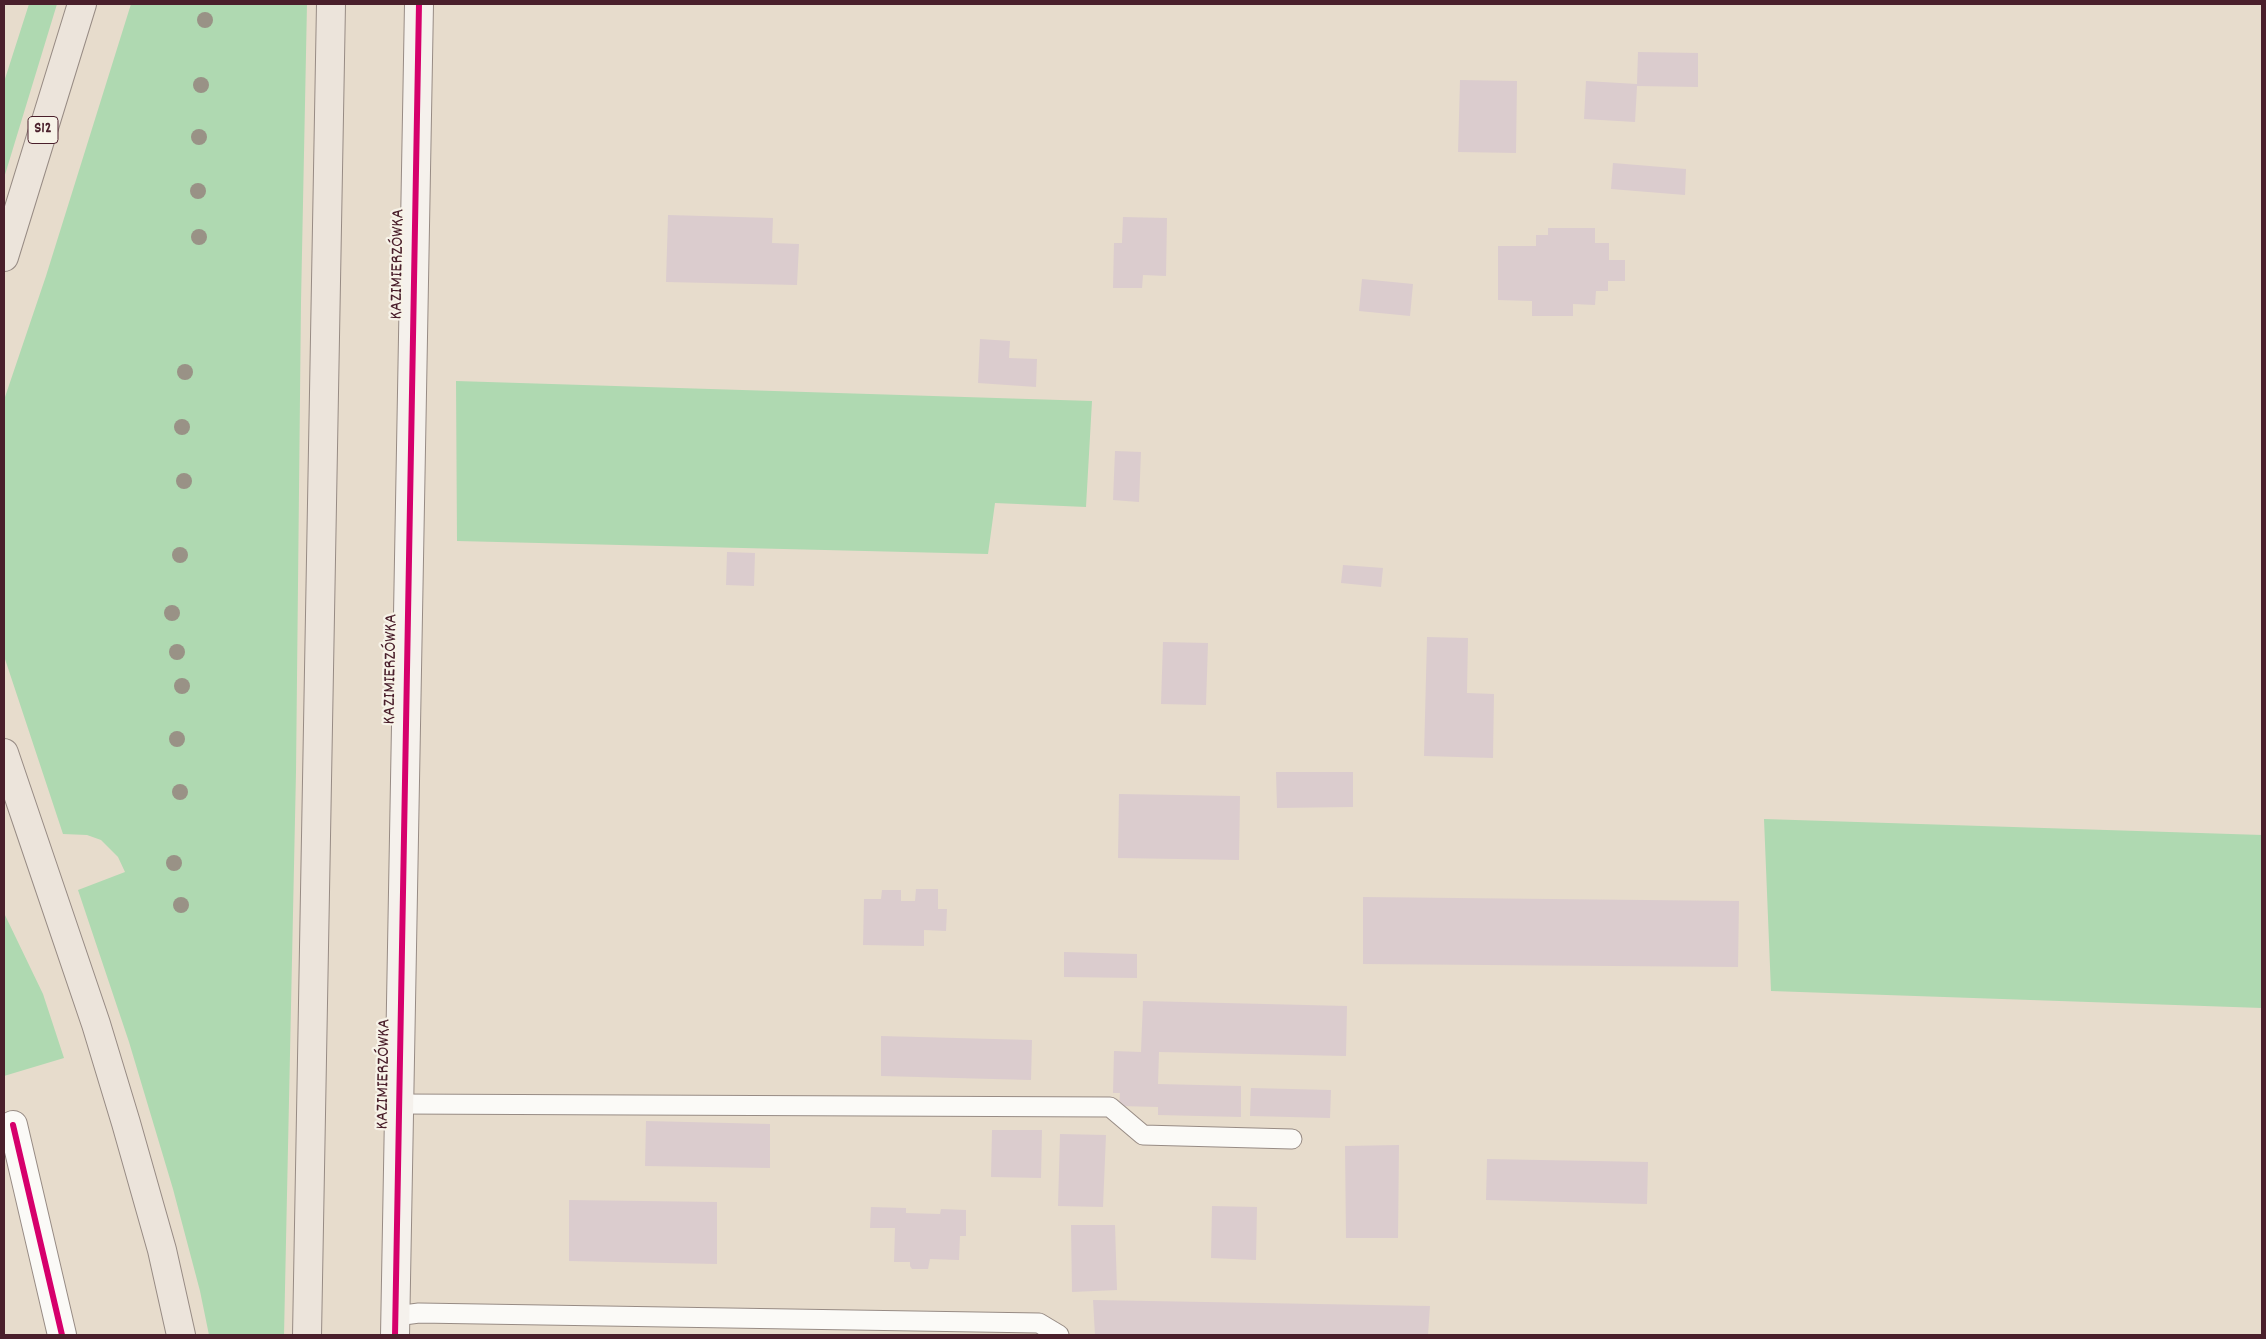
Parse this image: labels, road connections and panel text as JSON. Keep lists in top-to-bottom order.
{
  "streets": {
    "highway": ["S12"],
    "street": ["KAZIMIERZÓWKA"]
  }
}
